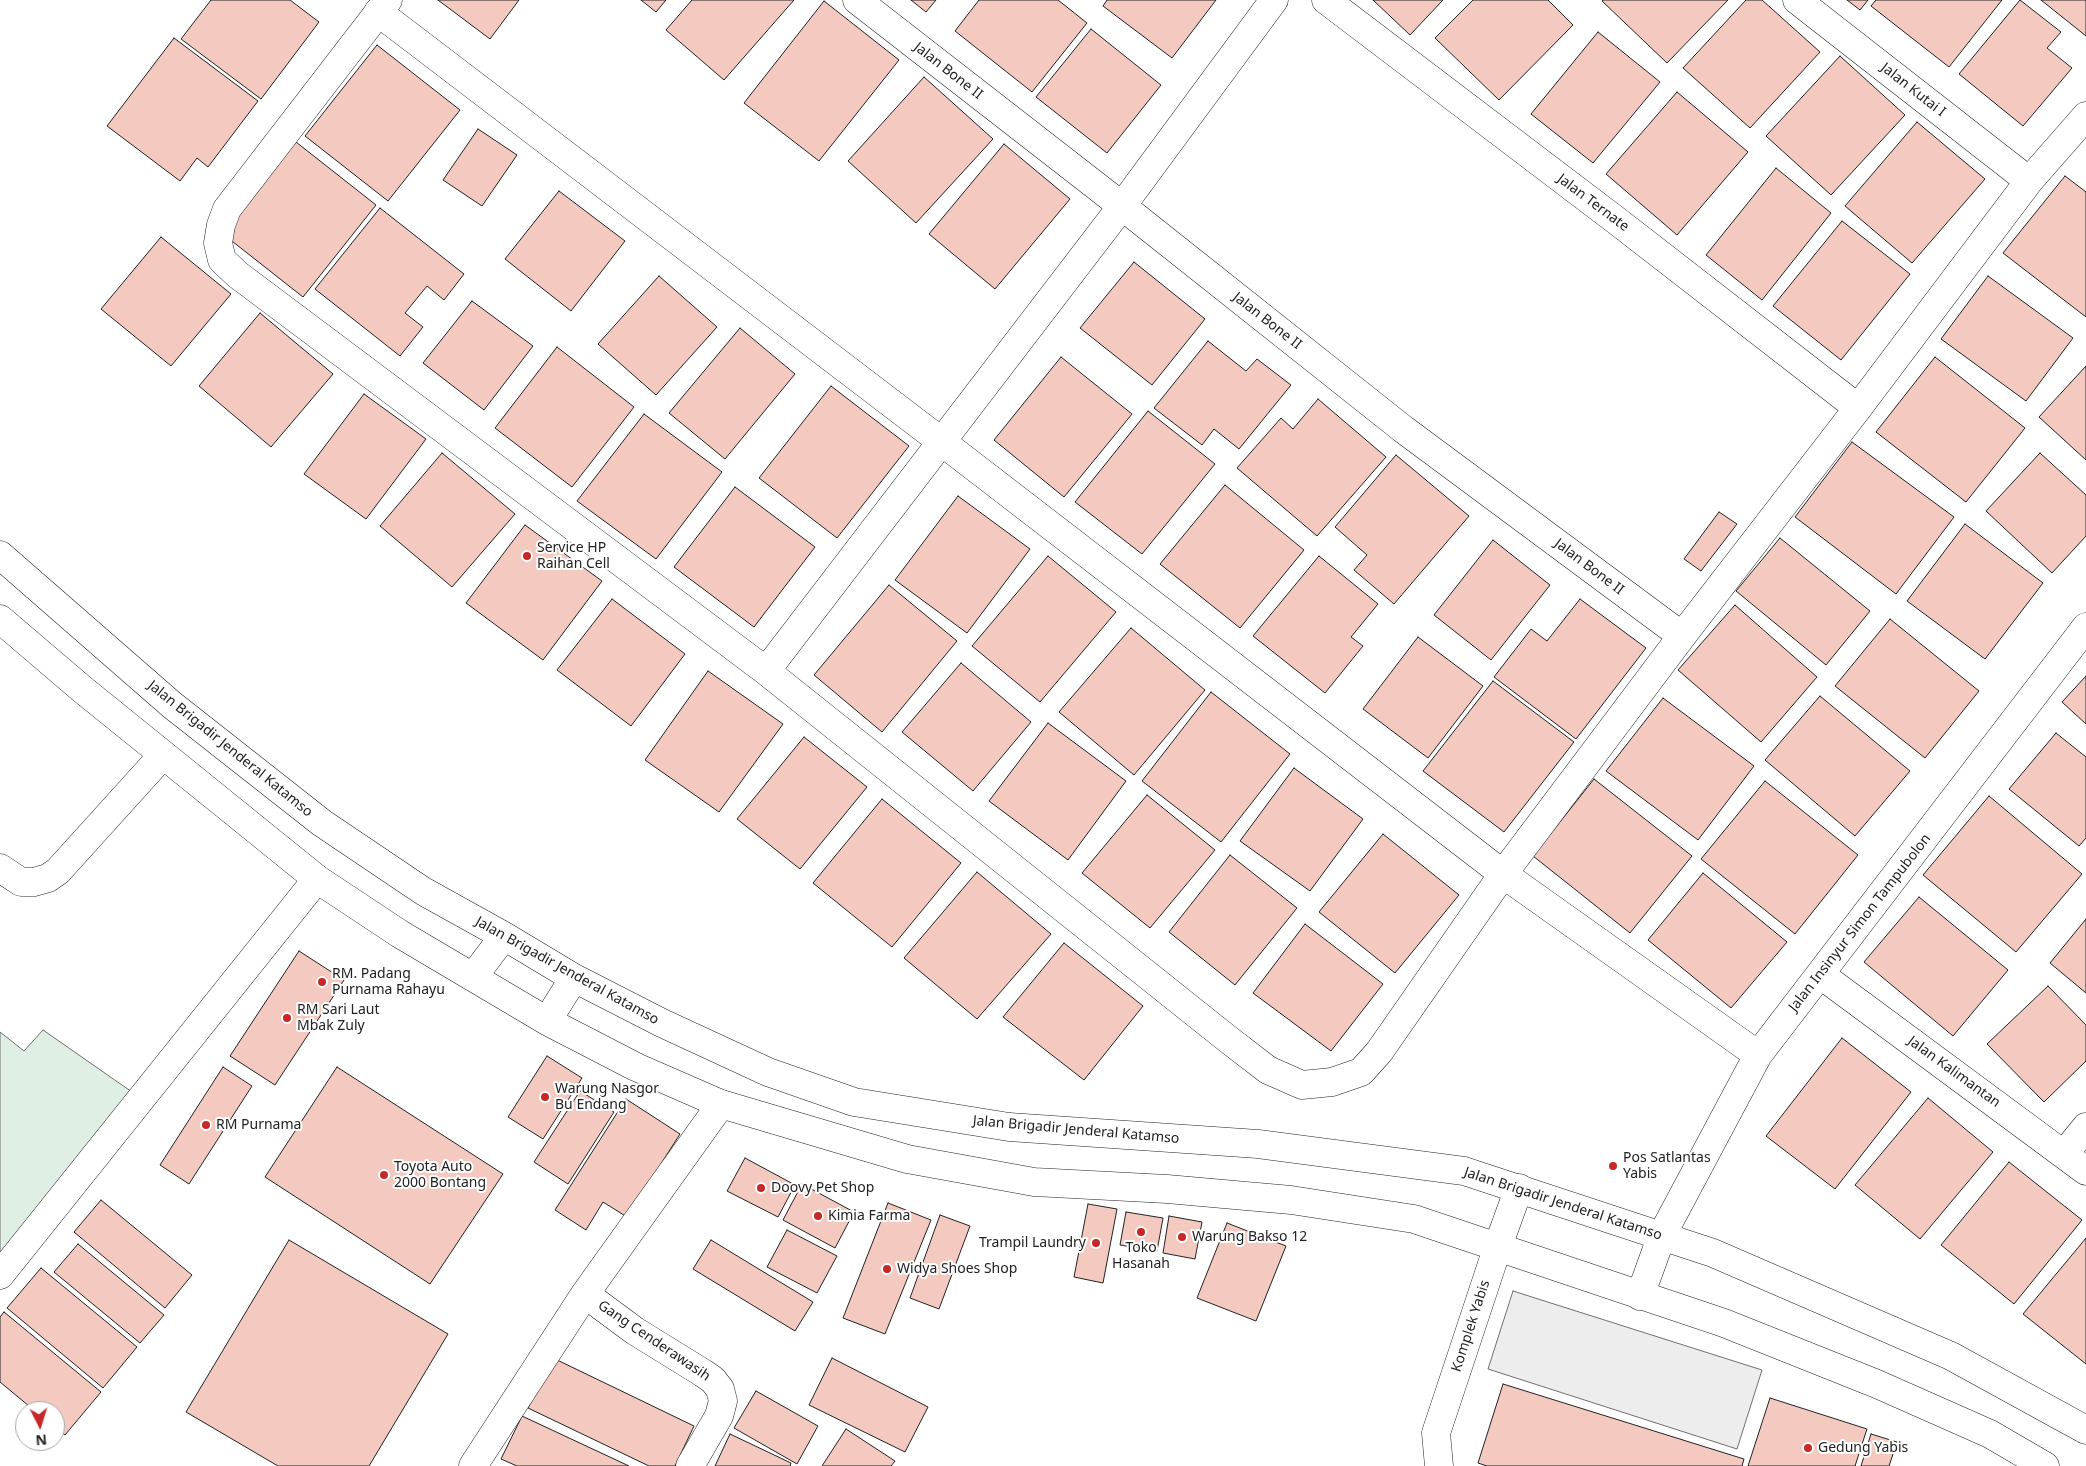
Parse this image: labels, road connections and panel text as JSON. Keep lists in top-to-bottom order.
{
  "streets": {
    "street": [
      "Jalan Bone II",
      "Jalan Kutai I",
      "Jalan Ternate",
      "Jalan Brigadir Jenderal Katamso",
      "Jalan Insinyur Simon Tampubolon",
      "Jalan Kalimantan",
      "Komplek Yabis",
      "Gang Cenderawasih"
    ]
  },
  "crossings": [
    ["Jalan Brigadir Jenderal Katamso", "Jalan Insinyur Simon Tampubolon"],
    ["Jalan Brigadir Jenderal Katamso", "Komplek Yabis"],
    ["Jalan Insinyur Simon Tampubolon", "Jalan Kalimantan"]
  ],
  "places": [
    "Service HP Raihan Cell",
    "RM. Padang Purnama Rahayu",
    "RM Sari Laut Mbak Zuly",
    "Warung Nasgor Bu Endang",
    "RM Purnama",
    "Pos Satlantas Yabis",
    "Toyota Auto 2000 Bontang",
    "Doovy Pet Shop",
    "Kimia Farma",
    "Toko Hasanah",
    "Warung Bakso 12",
    "Trampil Laundry",
    "Widya Shoes Shop",
    "Gedung Yabis"
  ],
  "north": "bottom"
}
